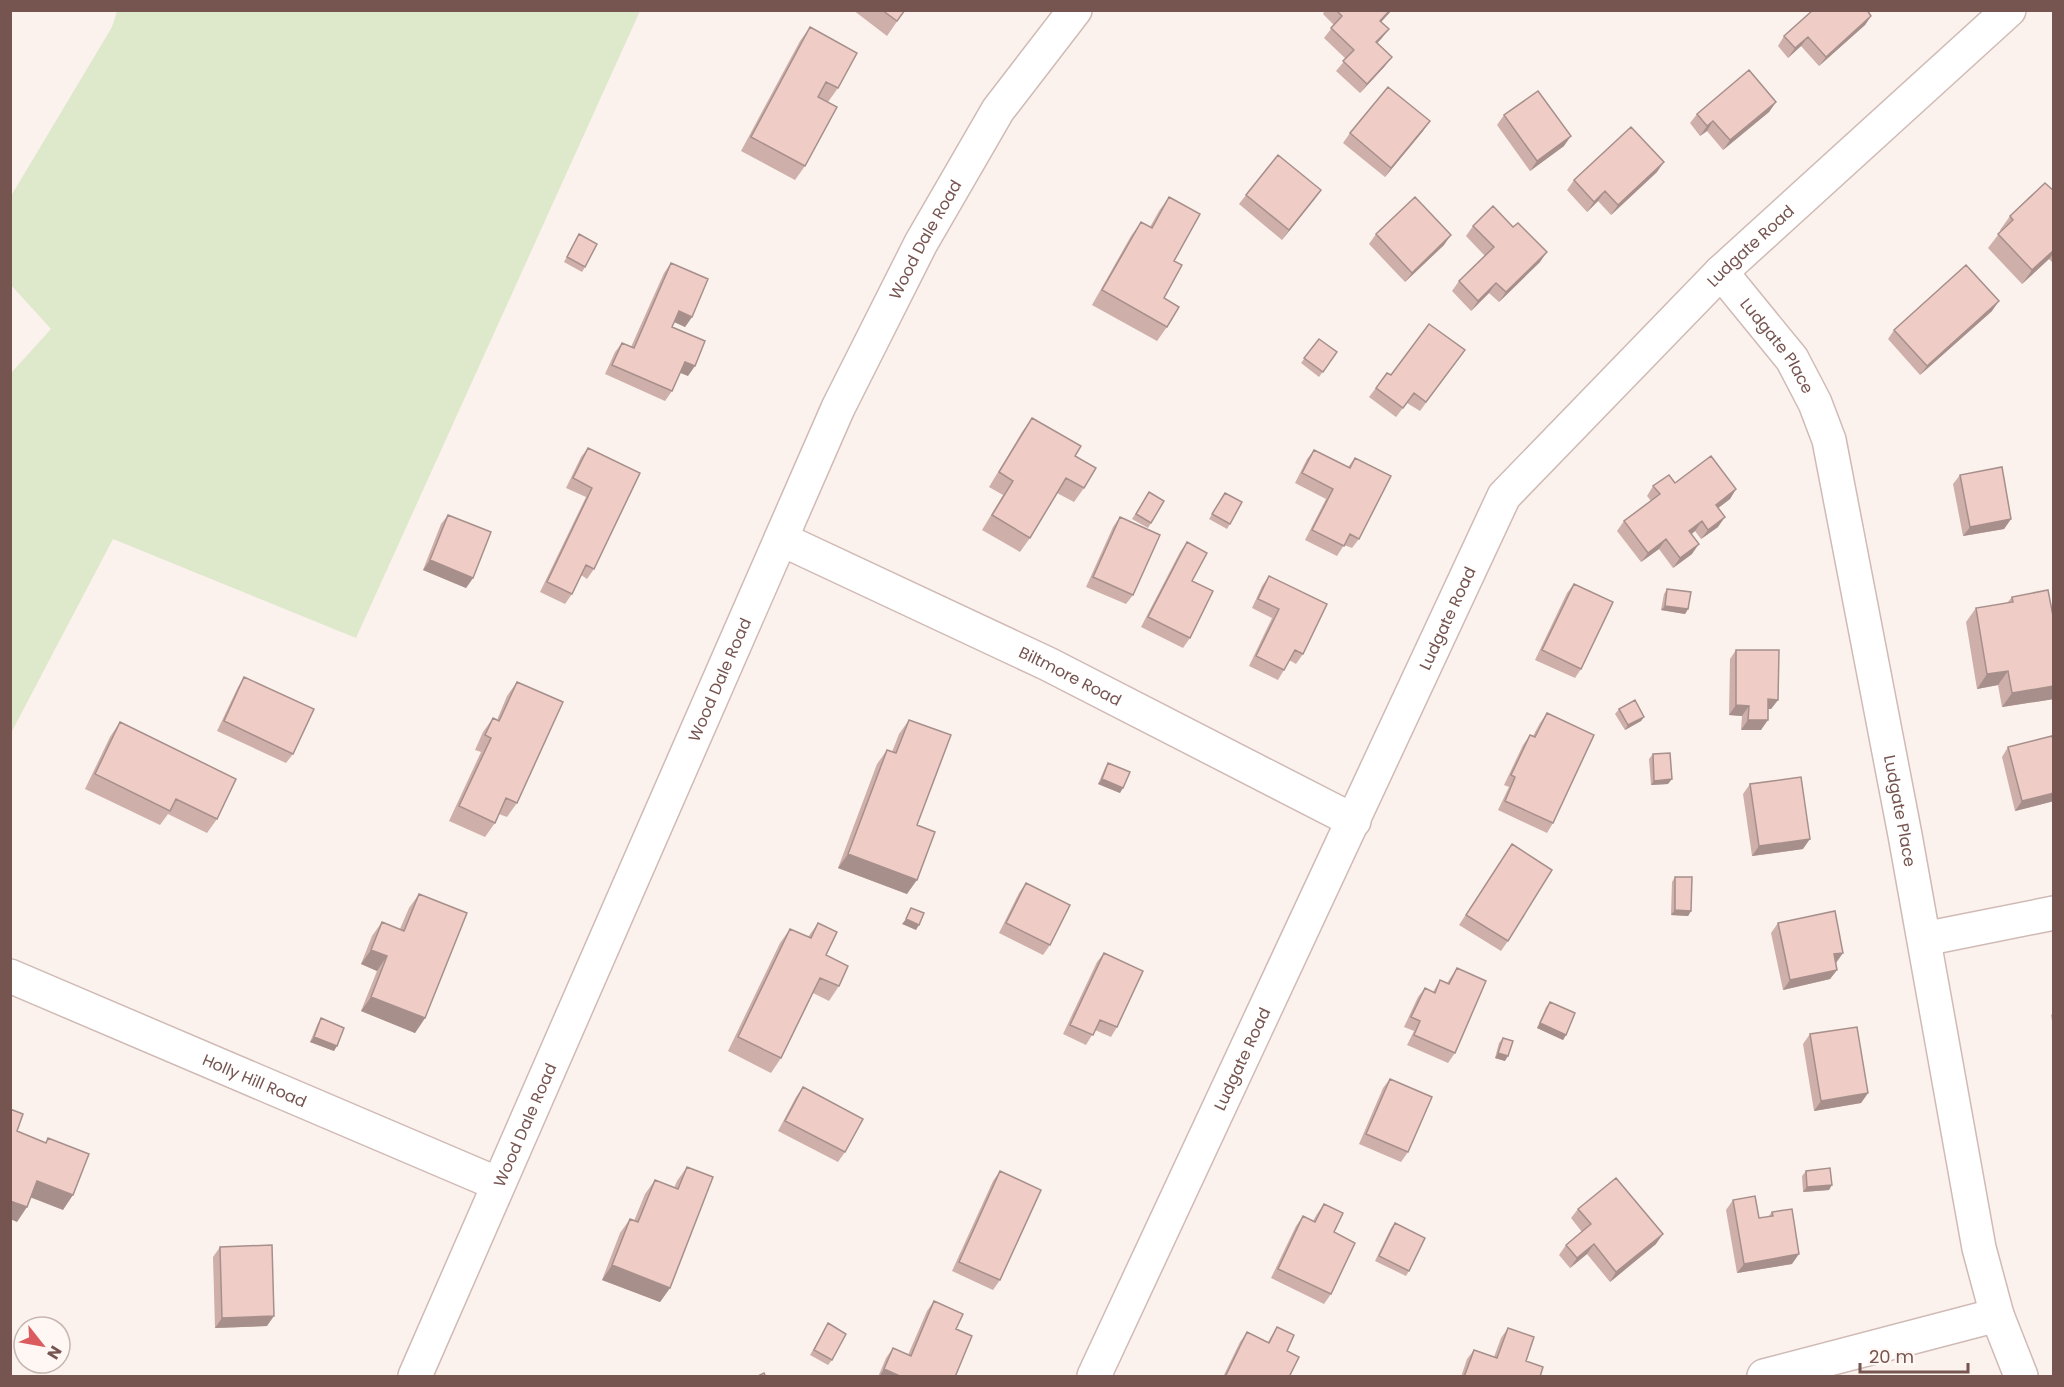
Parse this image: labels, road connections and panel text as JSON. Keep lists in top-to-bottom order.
{
  "streets": {
    "street": [
      "Wood Dale Road",
      "Ludgate Road",
      "Ludgate Place",
      "Biltmore Road",
      "Holly Hill Road"
    ]
  },
  "crossings": [
    ["Wood Dale Road", "Biltmore Road"],
    ["Wood Dale Road", "Holly Hill Road"],
    ["Ludgate Road", "Ludgate Place"],
    ["Ludgate Road", "Biltmore Road"]
  ],
  "scale_bar": "20 m",
  "north": "bottom right"
}
